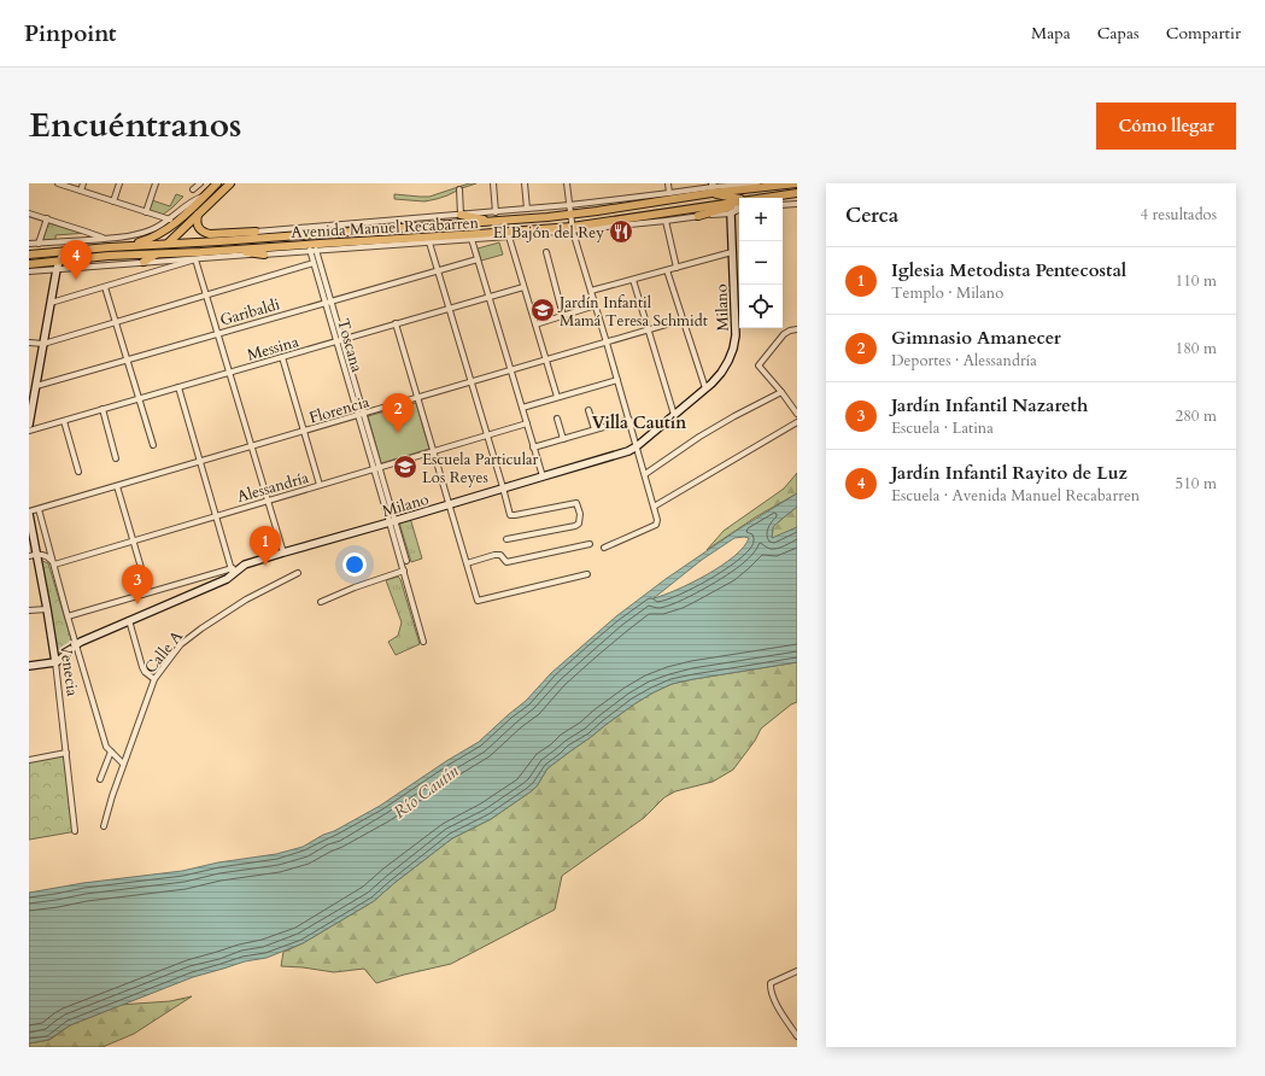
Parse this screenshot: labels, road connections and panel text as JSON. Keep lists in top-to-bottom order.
{
  "streets": {
    "main road": ["Avenida Manuel Recabarren"],
    "street": [
      "Milano",
      "Garibaldi",
      "Toscana",
      "Messina",
      "Florencia",
      "Alessandría",
      "Calle A",
      "Venecia"
    ]
  },
  "crossings": [
    ["Avenida Manuel Recabarren", "Milano"],
    ["Avenida Manuel Recabarren", "Toscana"],
    ["Milano", "Toscana"],
    ["Milano", "Venecia"],
    ["Garibaldi", "Toscana"],
    ["Toscana", "Messina"],
    ["Toscana", "Florencia"],
    ["Toscana", "Alessandría"],
    ["Florencia", "Venecia"],
    ["Alessandría", "Venecia"]
  ],
  "districts": ["Villa Cautín"],
  "water": ["Río Cautín"],
  "places": {
    "restaurant": ["El Bajón del Rey"],
    "school or university": ["Jardín Infantil Mamá Teresa Schmidt", "Escuela Particular Los Reyes"]
  },
  "page": {
    "header": "Pinpoint",
    "nav": ["Mapa", "Capas", "Compartir"],
    "title": "Encuéntranos",
    "buttons": "Cómo llegar",
    "heading": ["Cerca", "4 resultados"],
    "map_buttons": ["+", "−"],
    "pins": [
      "4",
      "2",
      "1",
      "3"
    ],
    "list": [
      {
        "mark": "1",
        "name": "Iglesia Metodista Pentecostal",
        "note": "Templo · Milano",
        "value": "110 m"
      },
      {
        "mark": "2",
        "name": "Gimnasio Amanecer",
        "note": "Deportes · Alessandría",
        "value": "180 m"
      },
      {
        "mark": "3",
        "name": "Jardín Infantil Nazareth",
        "note": "Escuela · Latina",
        "value": "280 m"
      },
      {
        "mark": "4",
        "name": "Jardín Infantil Rayito de Luz",
        "note": "Escuela · Avenida Manuel Recabarren",
        "value": "510 m"
      }
    ]
  }
}
